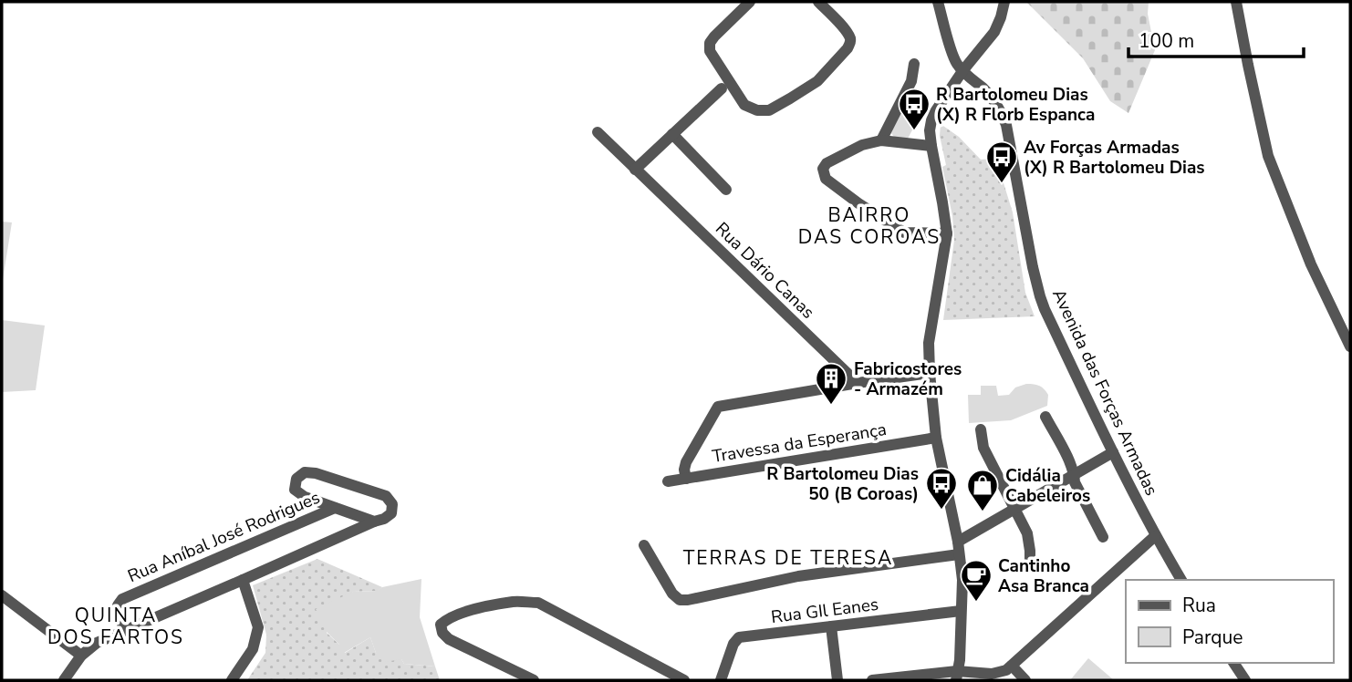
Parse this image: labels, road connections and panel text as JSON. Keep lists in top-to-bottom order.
{
  "streets": {
    "street": [
      "Rua Dário Canas",
      "Avenida das Forças Armadas",
      "Travessa da Esperança",
      "Rua Aníbal José Rodrigues",
      "Rua GIl Eanes"
    ]
  },
  "districts": ["BAIRRO DAS COROAS", "TERRAS DE TERESA", "QUINTA DOS FARTOS"],
  "places": {
    "bus stop": ["R Bartolomeu Dias (X) R Florb Espanca", "Av Forças Armadas (X) R Bartolomeu Dias", "R Bartolomeu Dias 50 (B Coroas)"],
    "building": ["Fabricostores - Armazém"],
    "shop": ["Cidália Cabeleiros"],
    "cafe": ["Cantinho Asa Branca"]
  },
  "legend": ["Rua", "Parque"],
  "scale_bar": "100 m"
}
